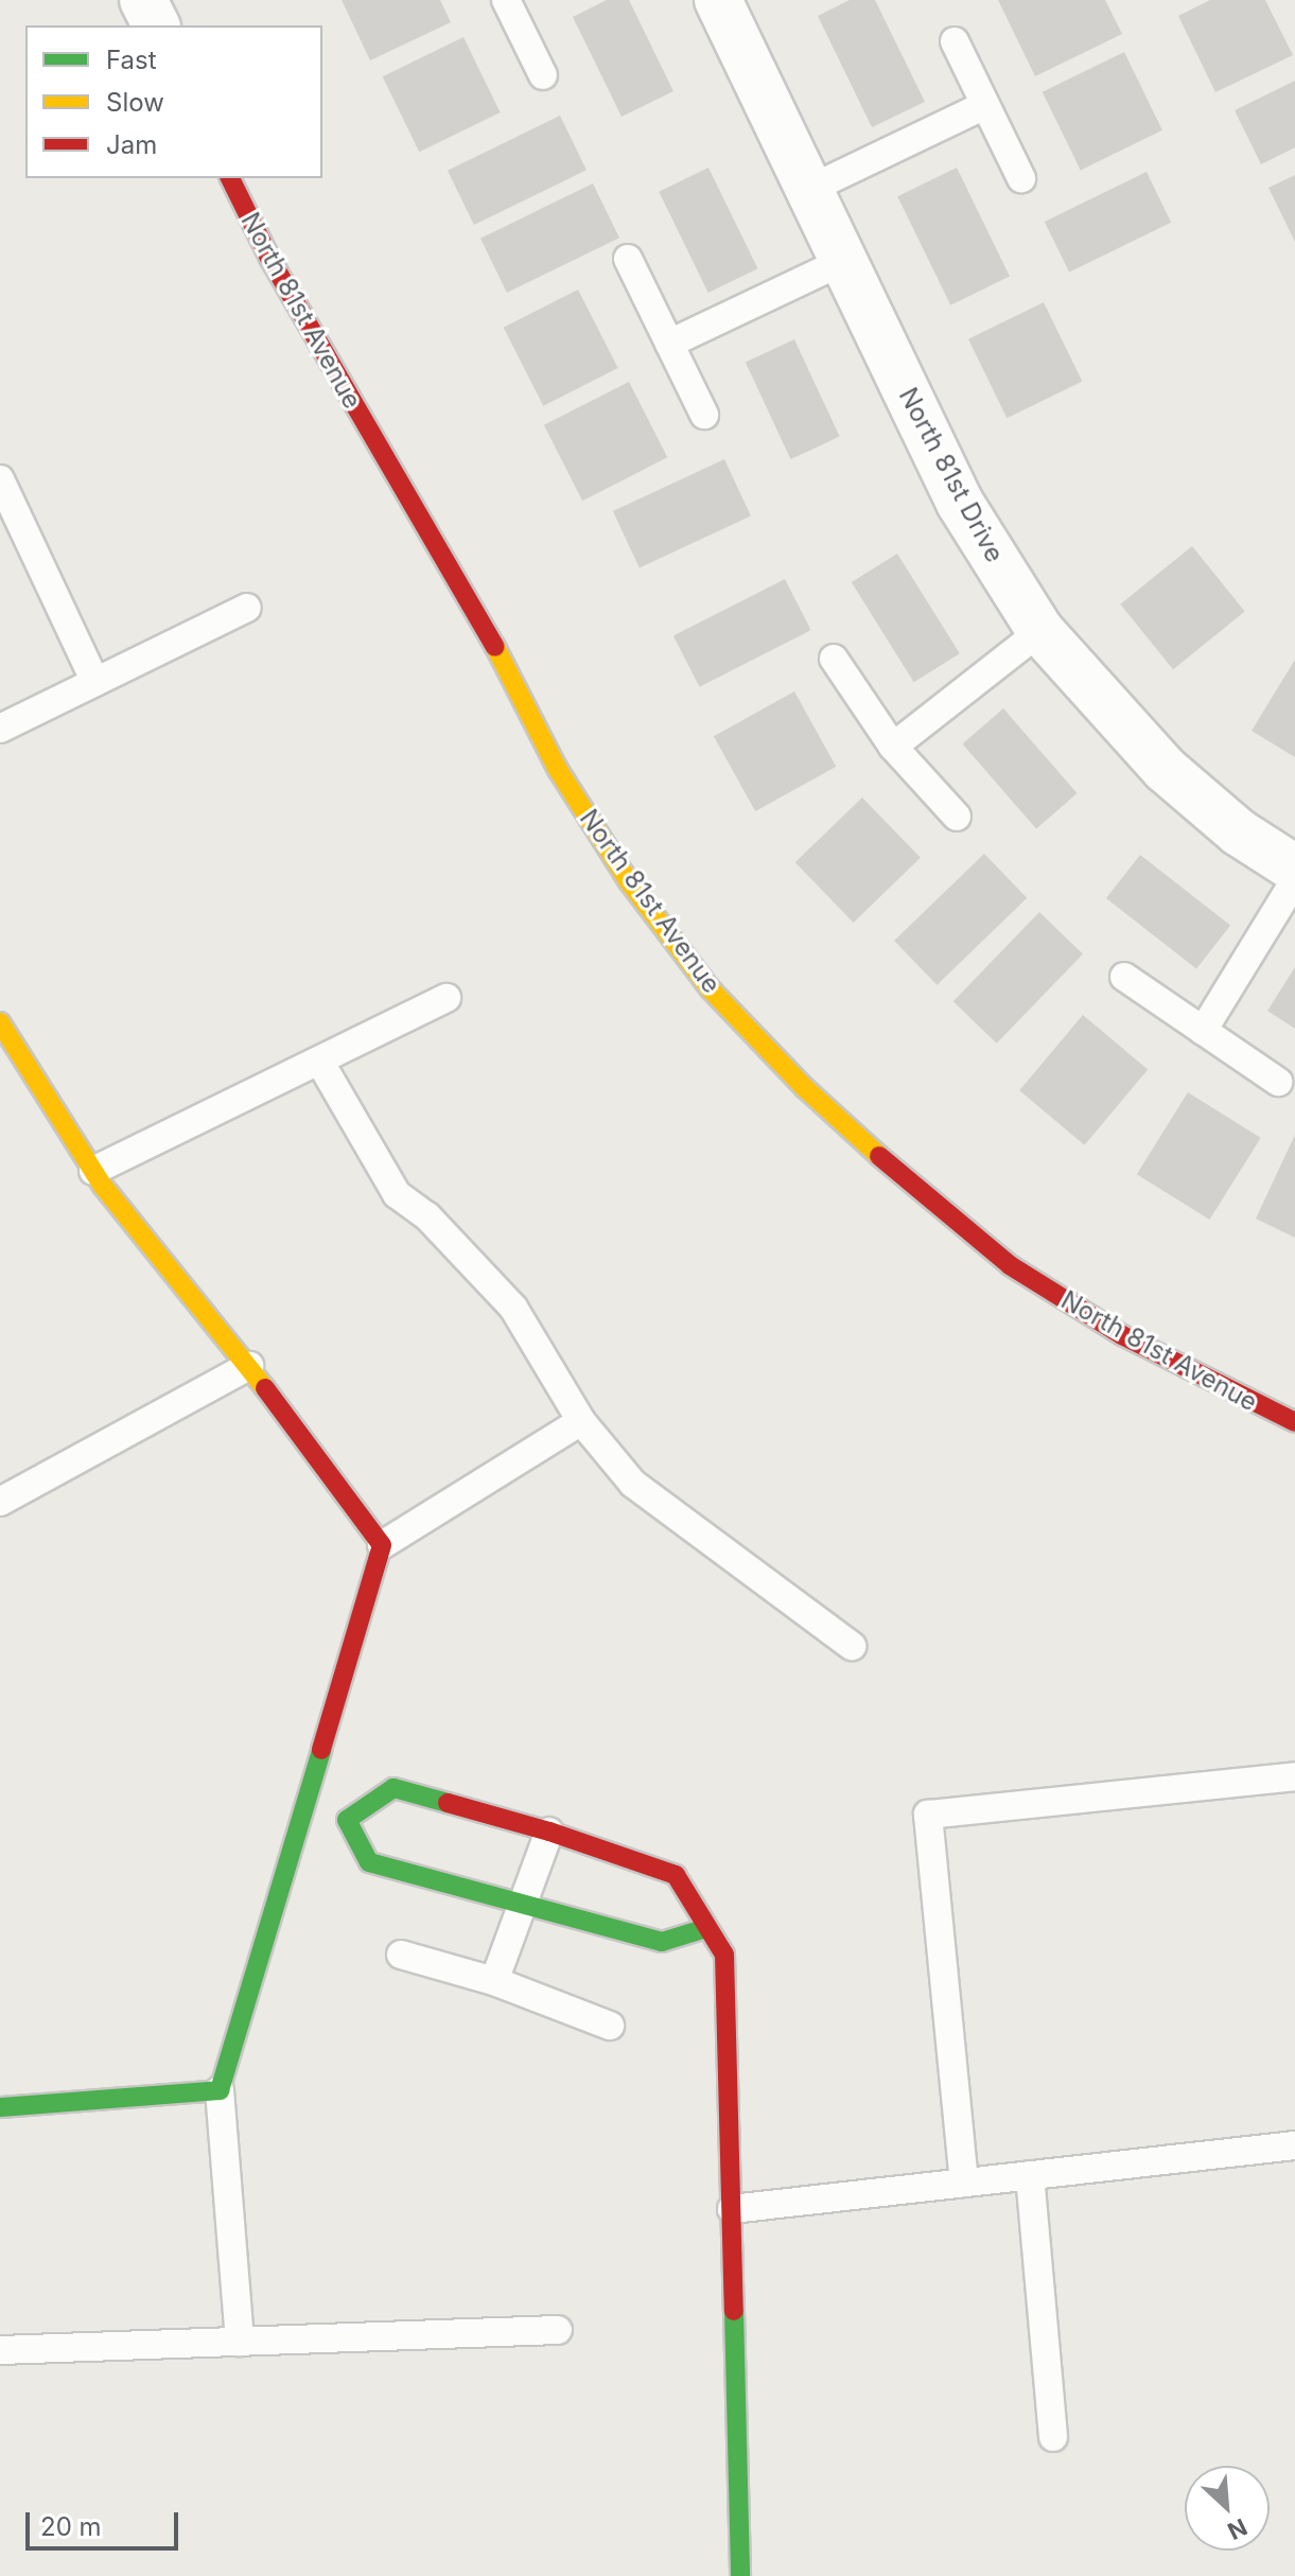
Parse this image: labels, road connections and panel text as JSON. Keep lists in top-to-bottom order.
{
  "streets": {
    "street": ["North 81st Avenue", "North 81st Drive"]
  },
  "legend": ["Fast", "Slow", "Jam"],
  "scale_bar": "20 m",
  "north": "bottom right"
}
